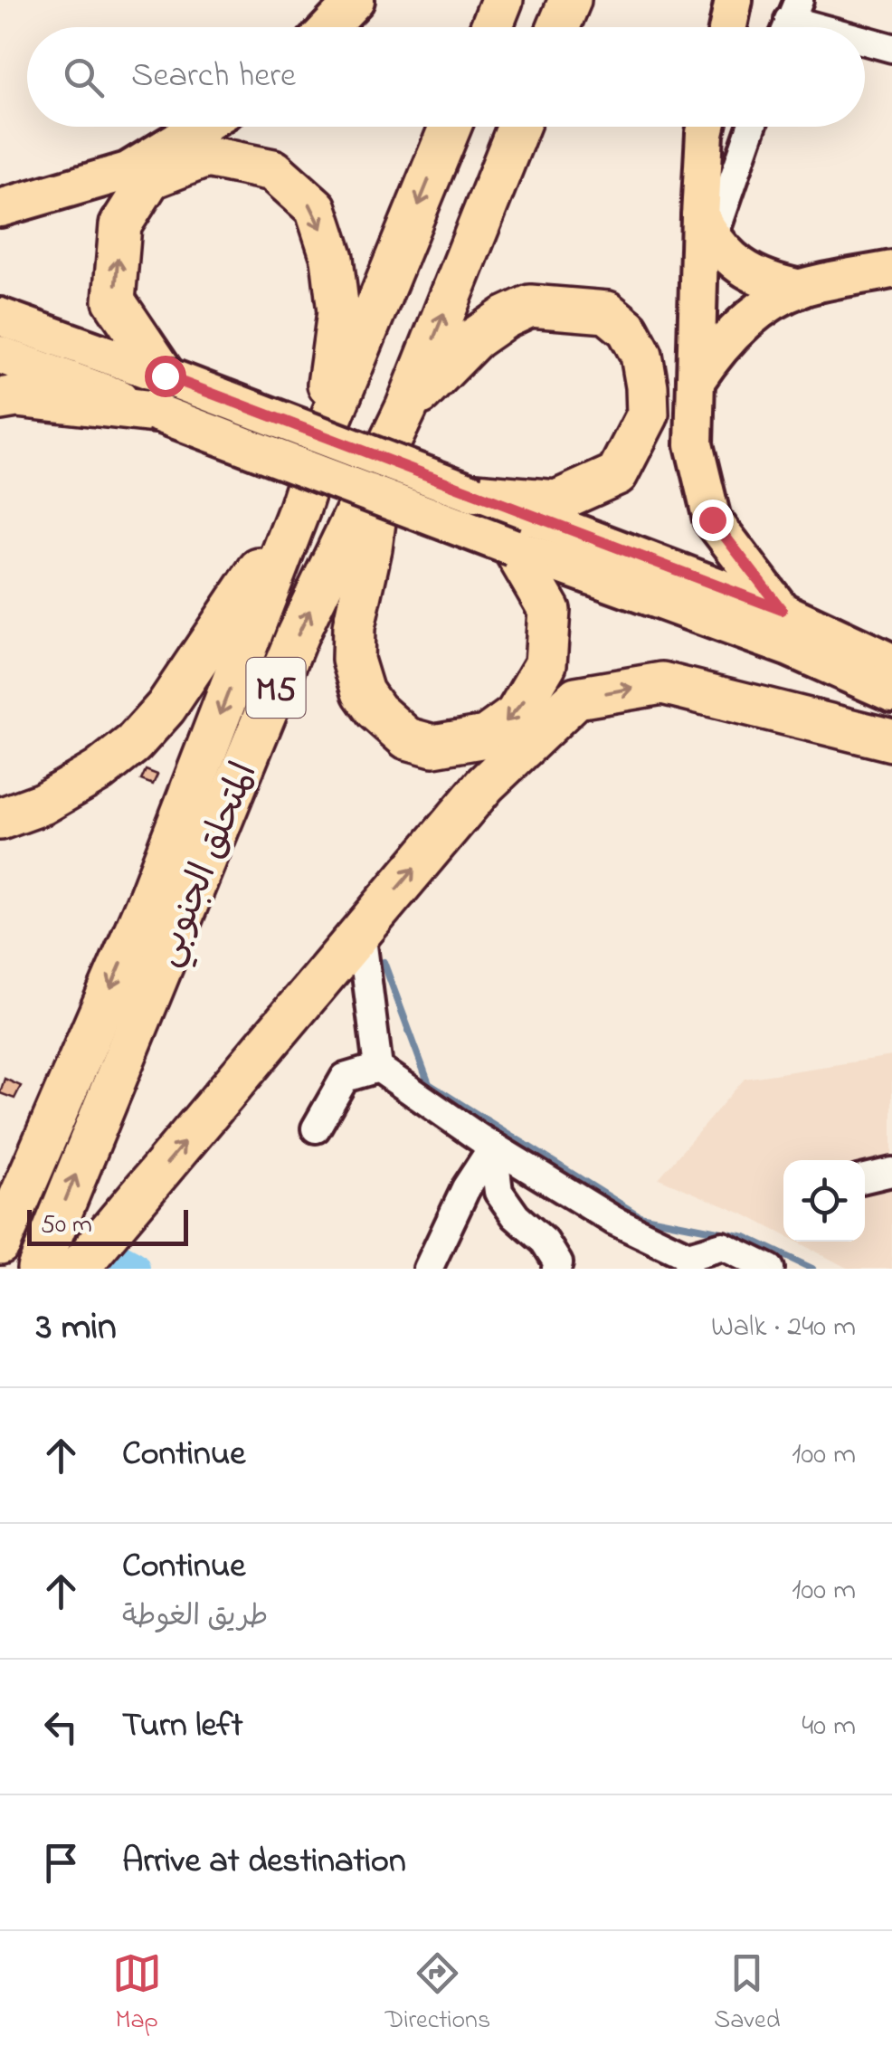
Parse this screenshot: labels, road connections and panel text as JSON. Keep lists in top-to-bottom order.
{
  "streets": {
    "highway": ["M5", "المتحلق الجنوبي"]
  },
  "scale_bar": "50 m",
  "page": {
    "search": "Search here",
    "scale": "50 m",
    "heading": ["3 min", "Walk · 240 m"],
    "list": [
      ["Continue", "100 m"],
      ["Continue", "طريق الغوطة", "100 m"],
      ["Turn left", "40 m"],
      "Arrive at destination"
    ],
    "nav": ["Map", "Directions", "Saved"]
  }
}
